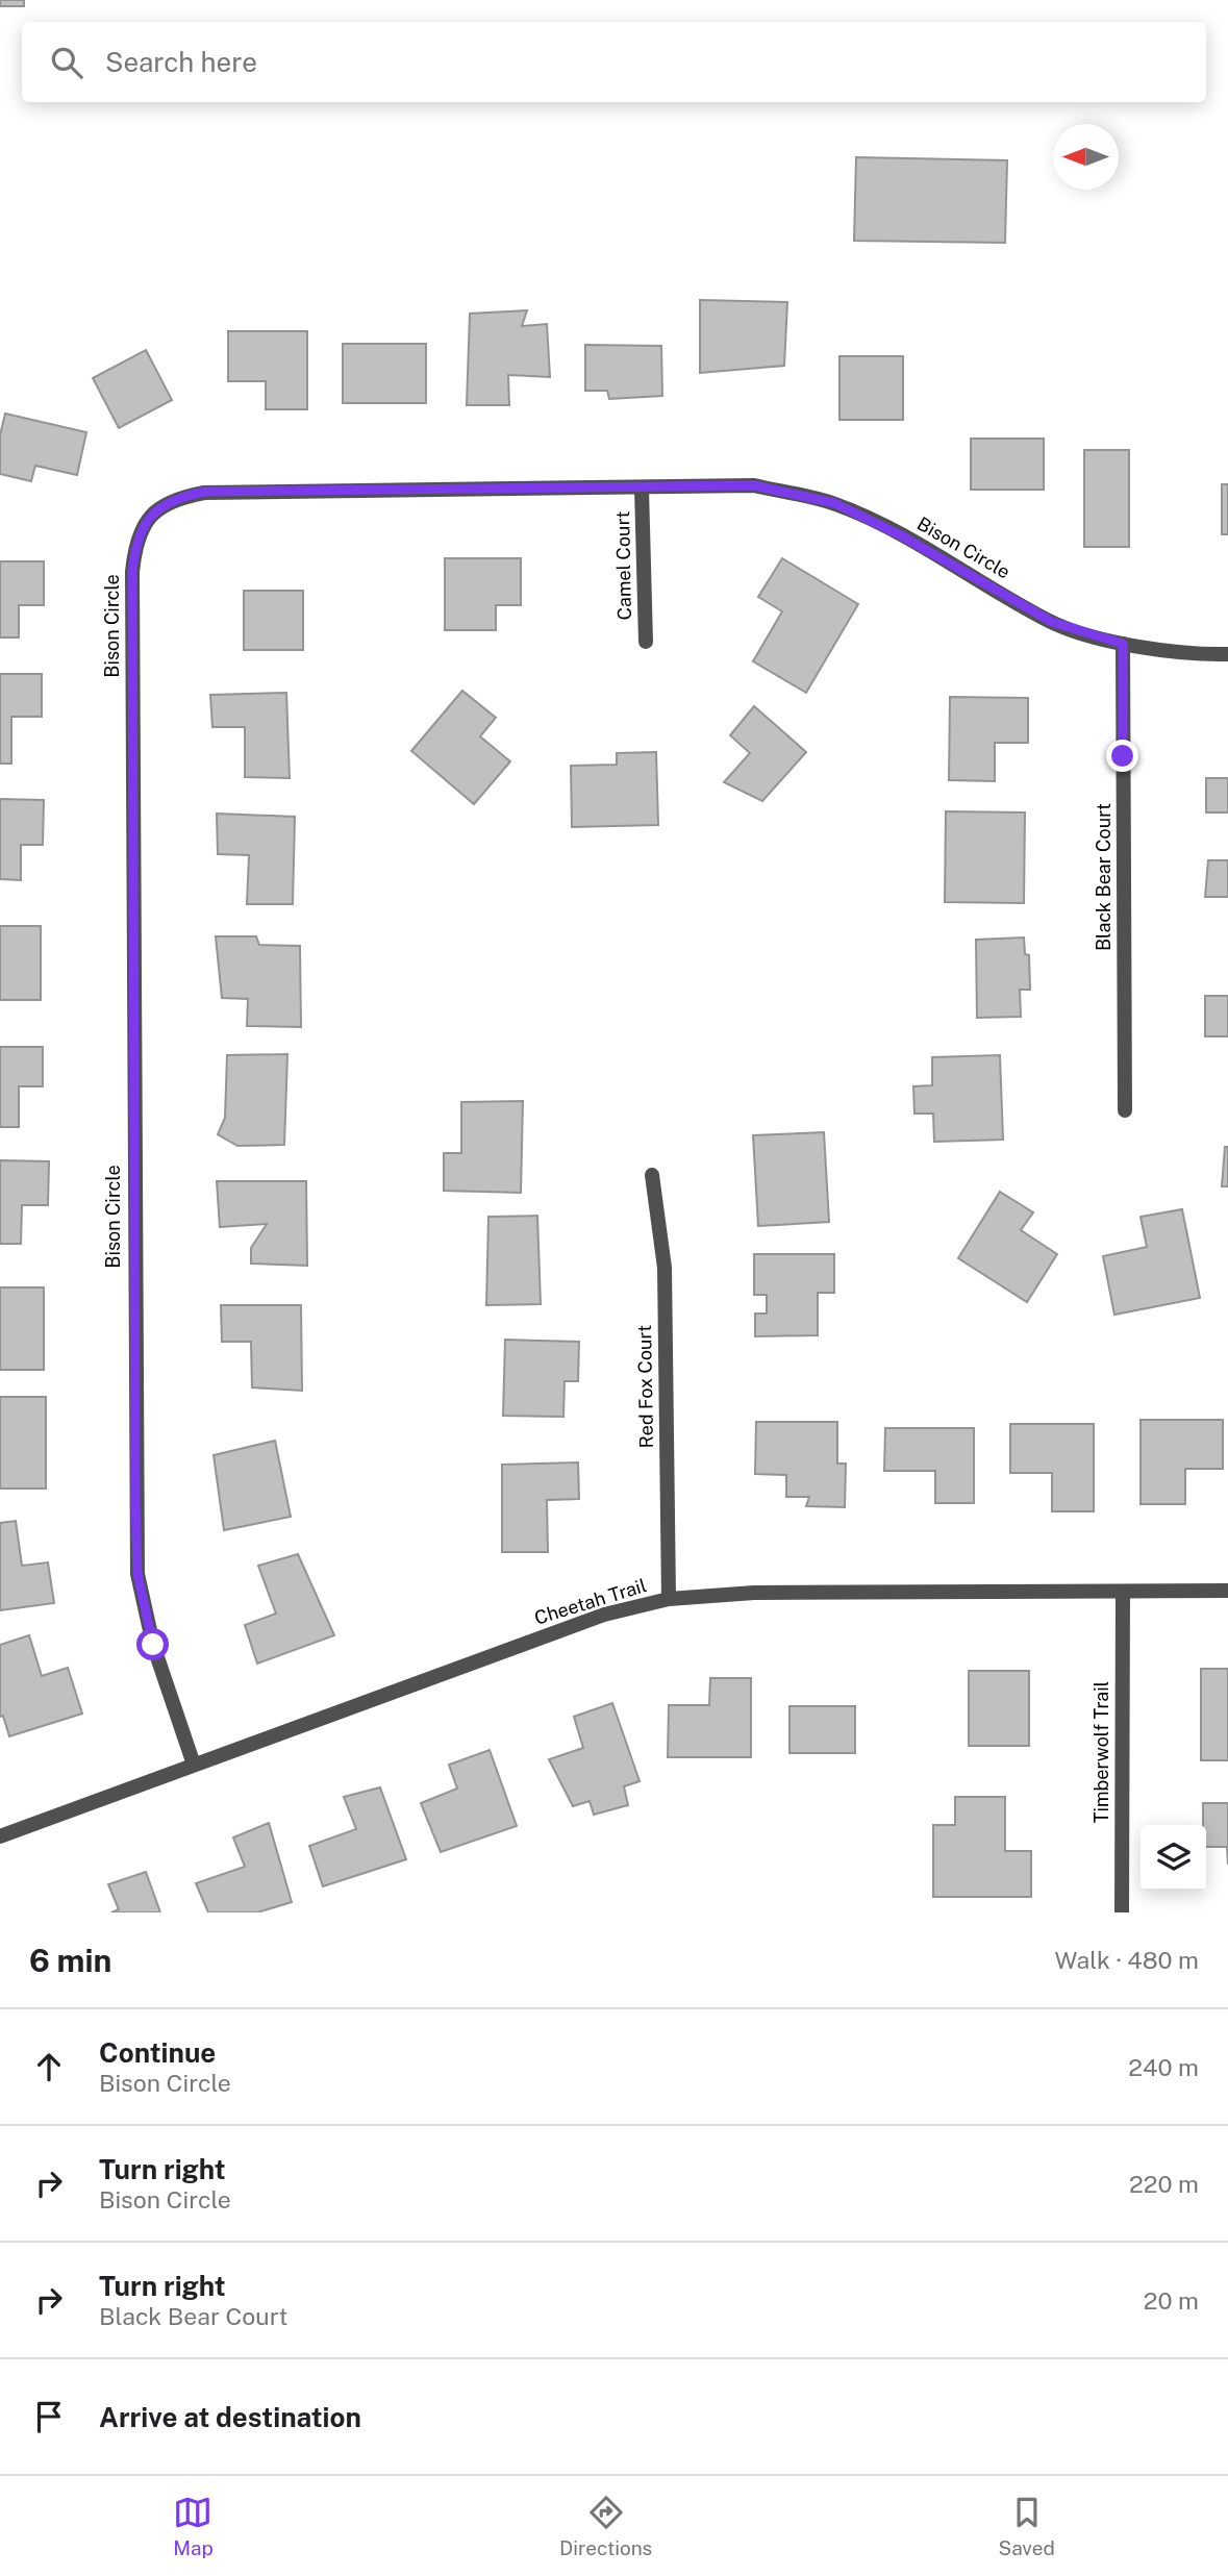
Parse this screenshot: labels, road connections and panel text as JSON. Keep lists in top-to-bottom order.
{
  "streets": {
    "street": [
      "Bison Circle",
      "Camel Court",
      "Black Bear Court",
      "Red Fox Court",
      "Cheetah Trail",
      "Timberwolf Trail"
    ]
  },
  "crossings": [
    ["Bison Circle", "Camel Court"],
    ["Bison Circle", "Black Bear Court"],
    ["Bison Circle", "Cheetah Trail"],
    ["Red Fox Court", "Cheetah Trail"],
    ["Cheetah Trail", "Timberwolf Trail"]
  ],
  "north": "left",
  "page": {
    "search": "Search here",
    "heading": ["6 min", "Walk · 480 m"],
    "list": [
      ["Continue", "Bison Circle", "240 m"],
      ["Turn right", "Bison Circle", "220 m"],
      ["Turn right", "Black Bear Court", "20 m"],
      "Arrive at destination"
    ],
    "nav": ["Map", "Directions", "Saved"]
  }
}
